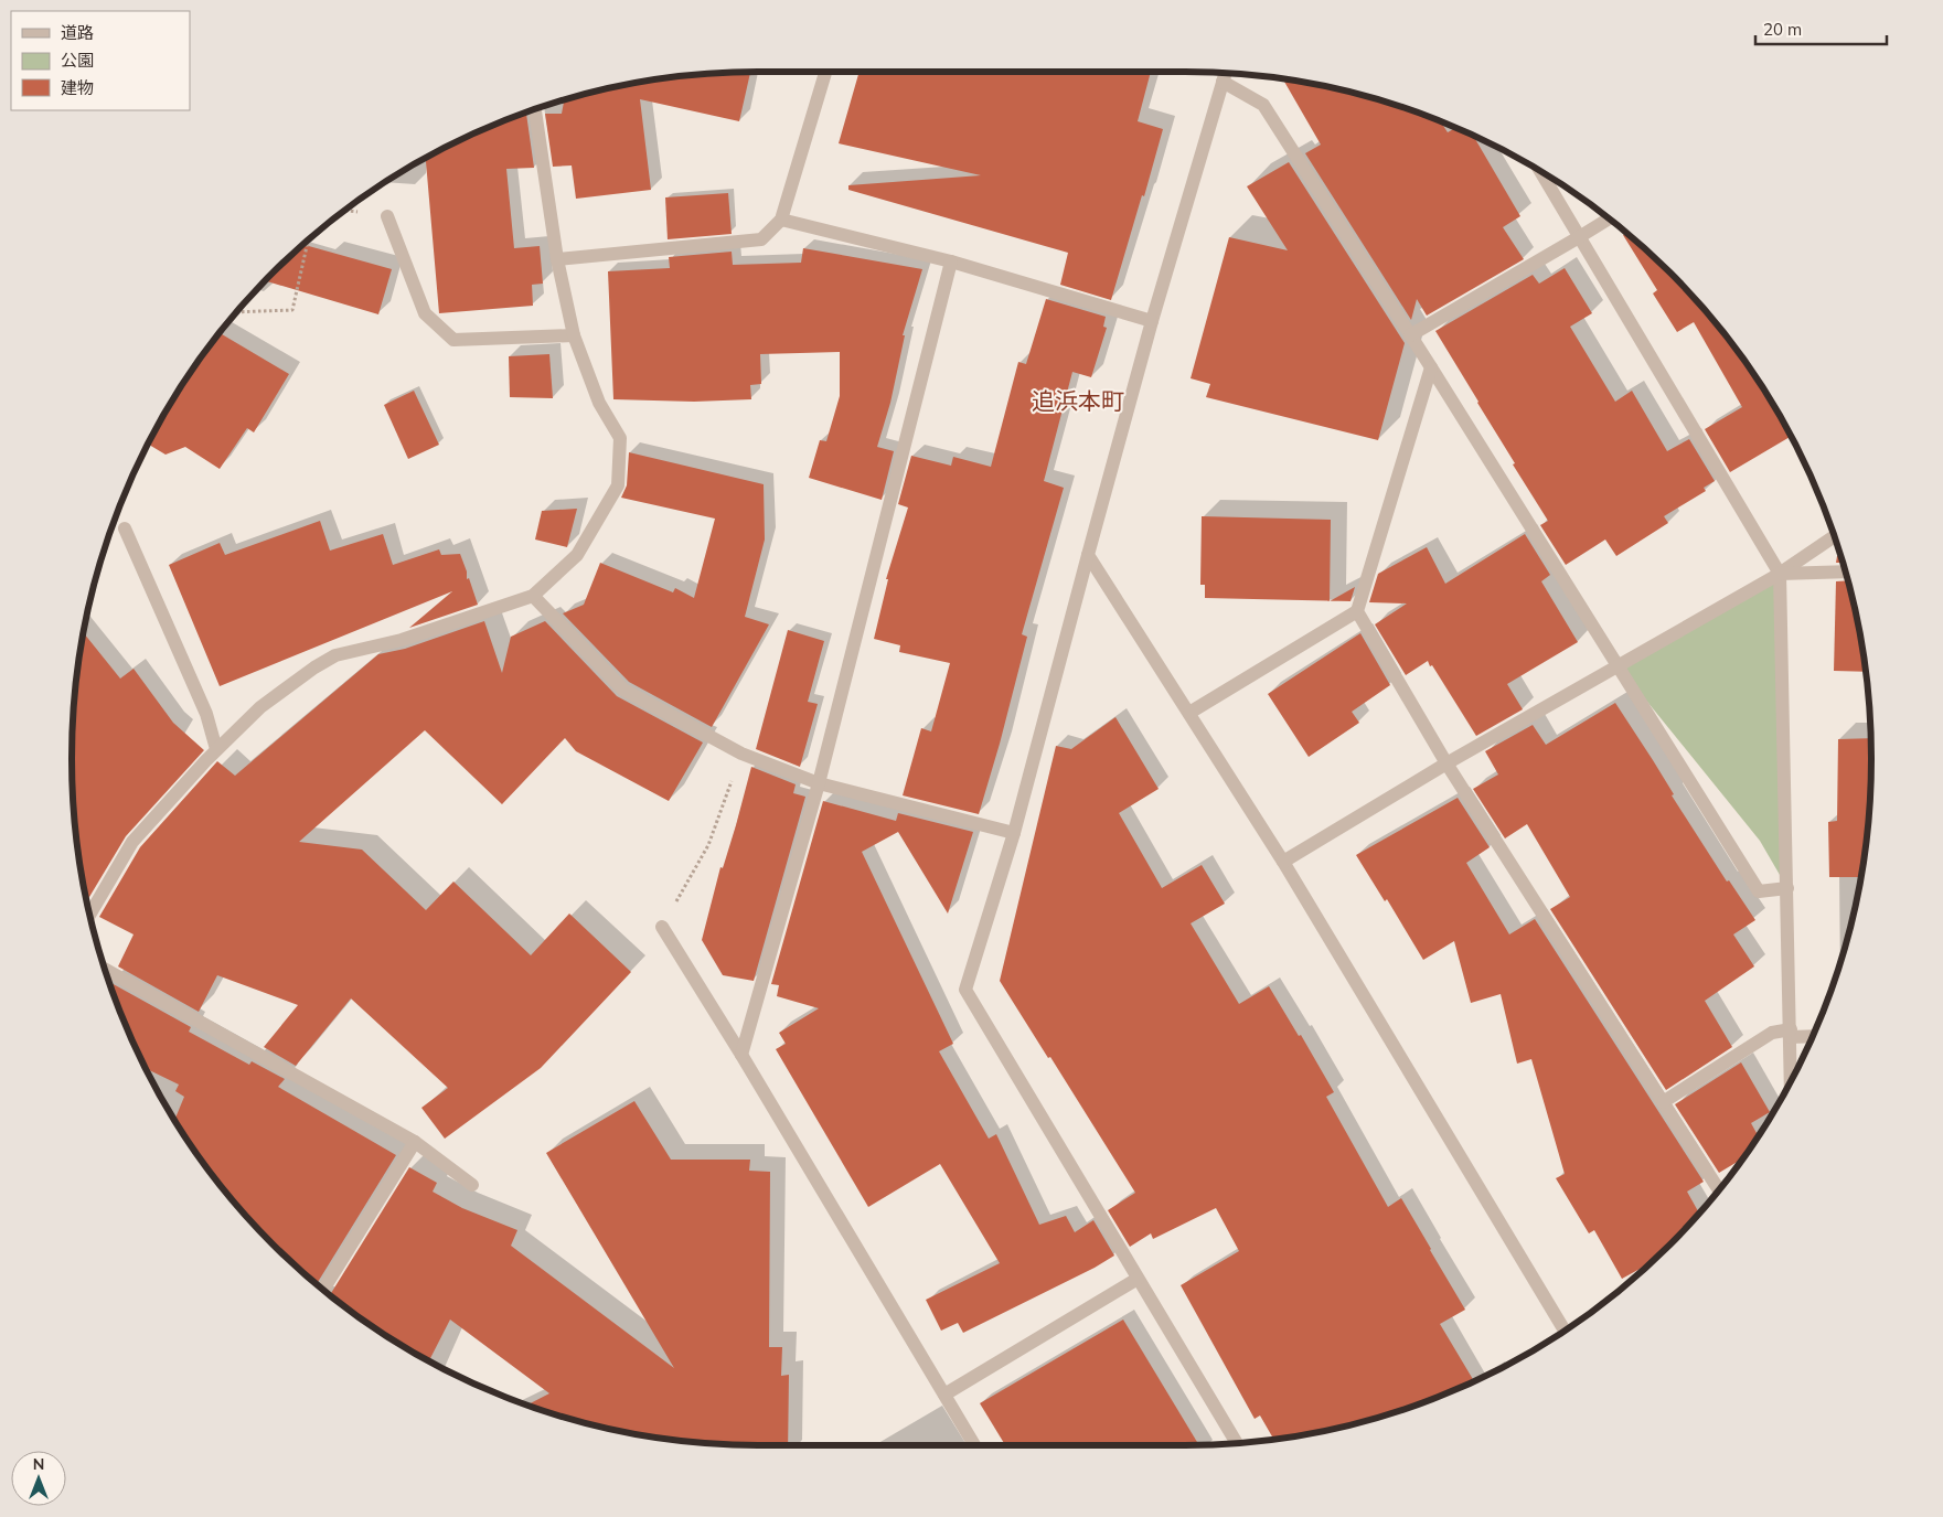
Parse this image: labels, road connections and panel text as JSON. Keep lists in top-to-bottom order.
{
  "districts": ["追浜本町"],
  "legend": ["道路", "公園", "建物"],
  "scale_bar": "20 m",
  "north": "top"
}
